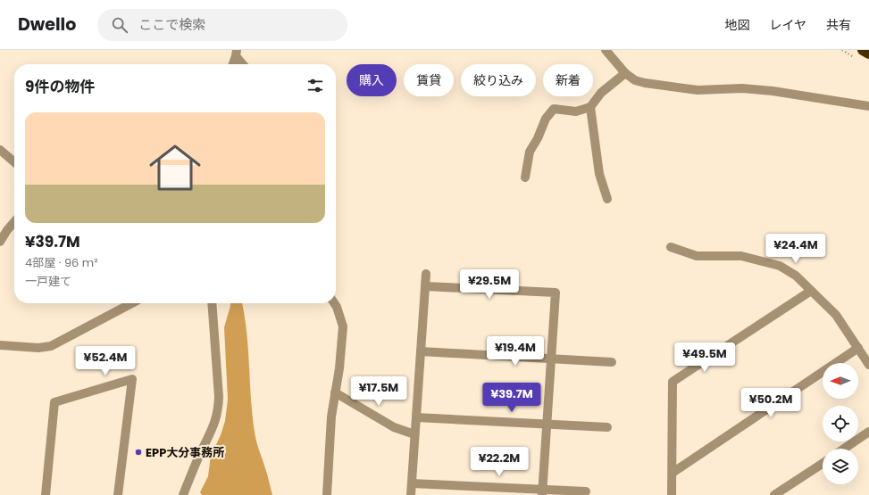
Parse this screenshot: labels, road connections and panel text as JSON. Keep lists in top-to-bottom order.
{
  "places": ["EPP大分事務所"],
  "north": "left",
  "page": {
    "header": "Dwello",
    "search": "ここで検索",
    "nav": ["地図", "レイヤ", "共有"],
    "chip": [
      "購入",
      "賃貸",
      "絞り込み",
      "新着"
    ],
    "heading": "9件の物件",
    "list": [
      {
        "name": "¥39.7M",
        "note": "4部屋 · 96 m² · 一戸建て"
      }
    ],
    "price": [
      "¥24.4M",
      "¥29.5M",
      "¥19.4M",
      "¥49.5M",
      "¥52.4M",
      "¥17.5M",
      "¥39.7M",
      "¥50.2M",
      "¥22.2M"
    ]
  }
}
